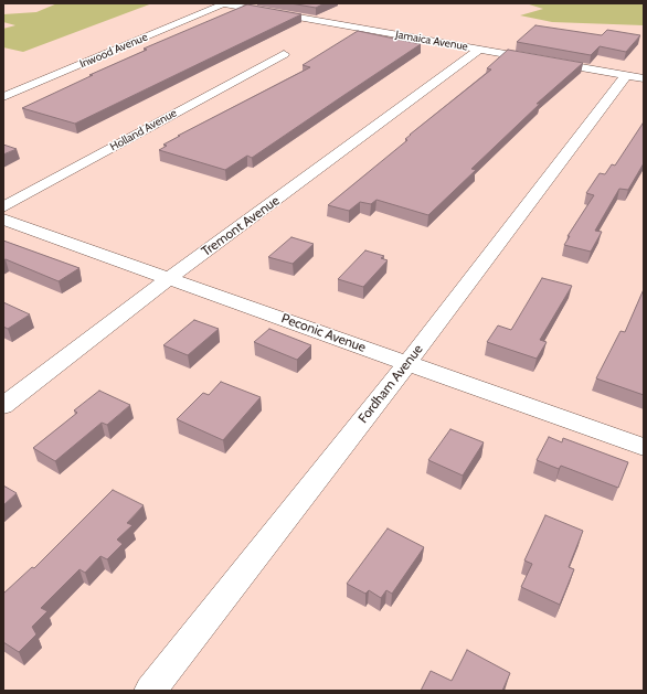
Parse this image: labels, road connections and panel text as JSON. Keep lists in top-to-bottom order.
{
  "streets": {
    "street": [
      "Jamaica Avenue",
      "Inwood Avenue",
      "Holland Avenue",
      "Tremont Avenue",
      "Peconic Avenue",
      "Fordham Avenue"
    ]
  },
  "crossings": [
    ["Jamaica Avenue", "Inwood Avenue"],
    ["Jamaica Avenue", "Tremont Avenue"],
    ["Jamaica Avenue", "Fordham Avenue"],
    ["Tremont Avenue", "Peconic Avenue"],
    ["Peconic Avenue", "Fordham Avenue"]
  ]
}
